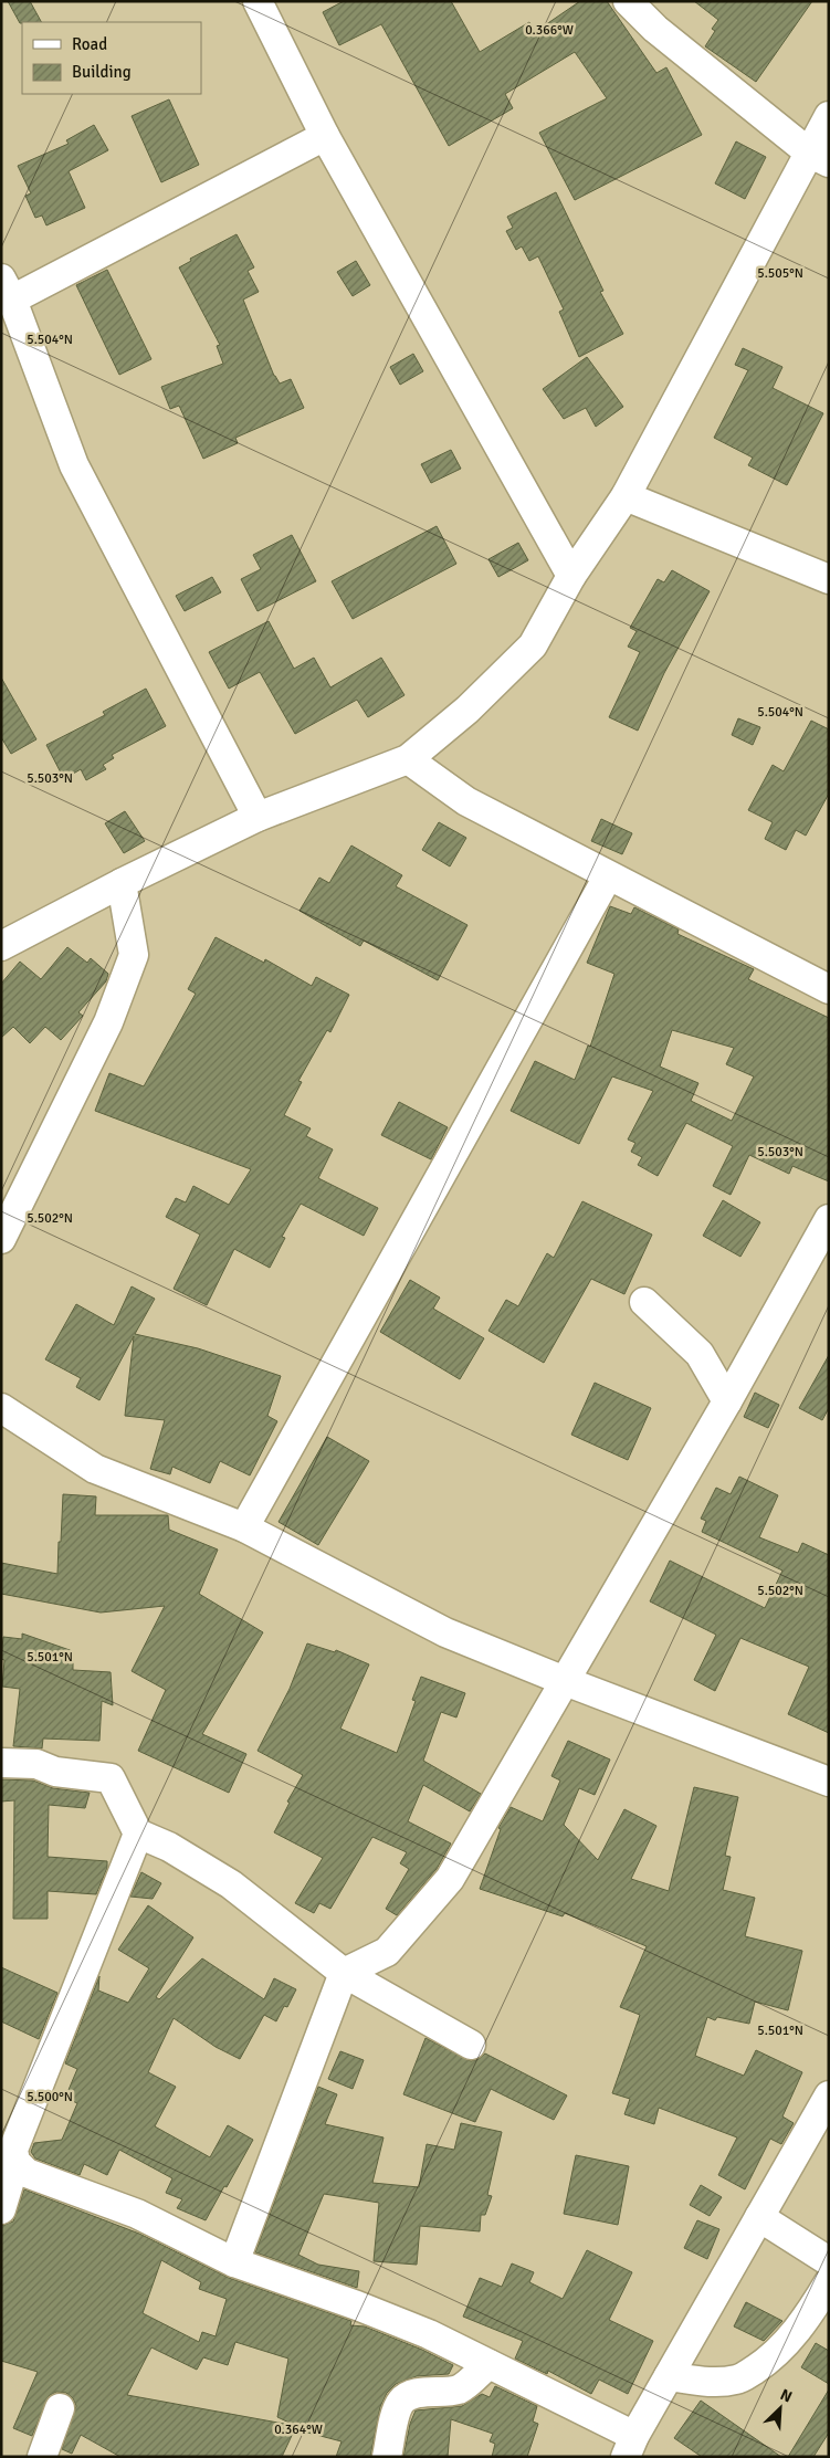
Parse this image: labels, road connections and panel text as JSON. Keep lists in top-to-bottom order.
{
  "legend": ["Road", "Building"],
  "north": "top right",
  "coordinates": [
    "0.366°W",
    "5.505°N",
    "5.504°N",
    "5.503°N",
    "5.502°N",
    "5.501°N",
    "5.500°N",
    "0.364°W"
  ]
}
